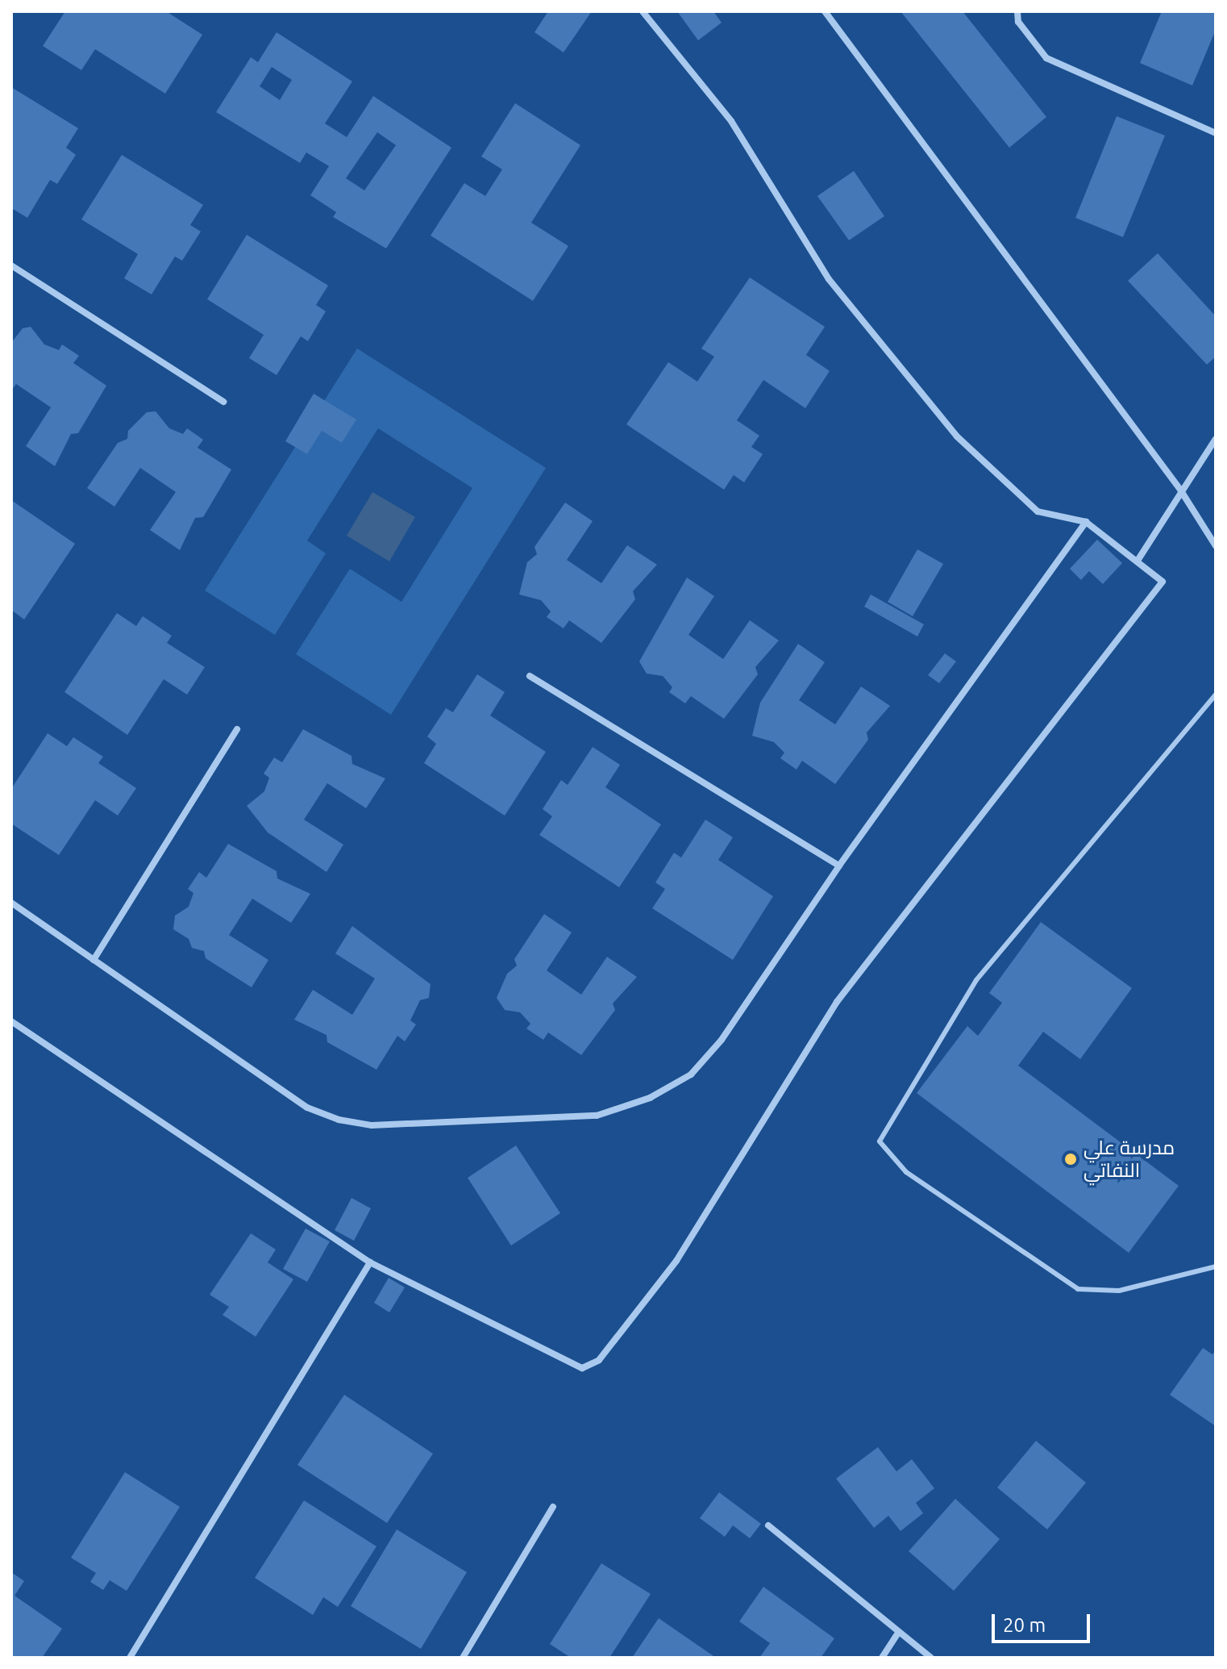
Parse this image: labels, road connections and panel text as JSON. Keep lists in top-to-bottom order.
{
  "places": ["مدرسة علي النفاتي"],
  "scale_bar": "20 m"
}
